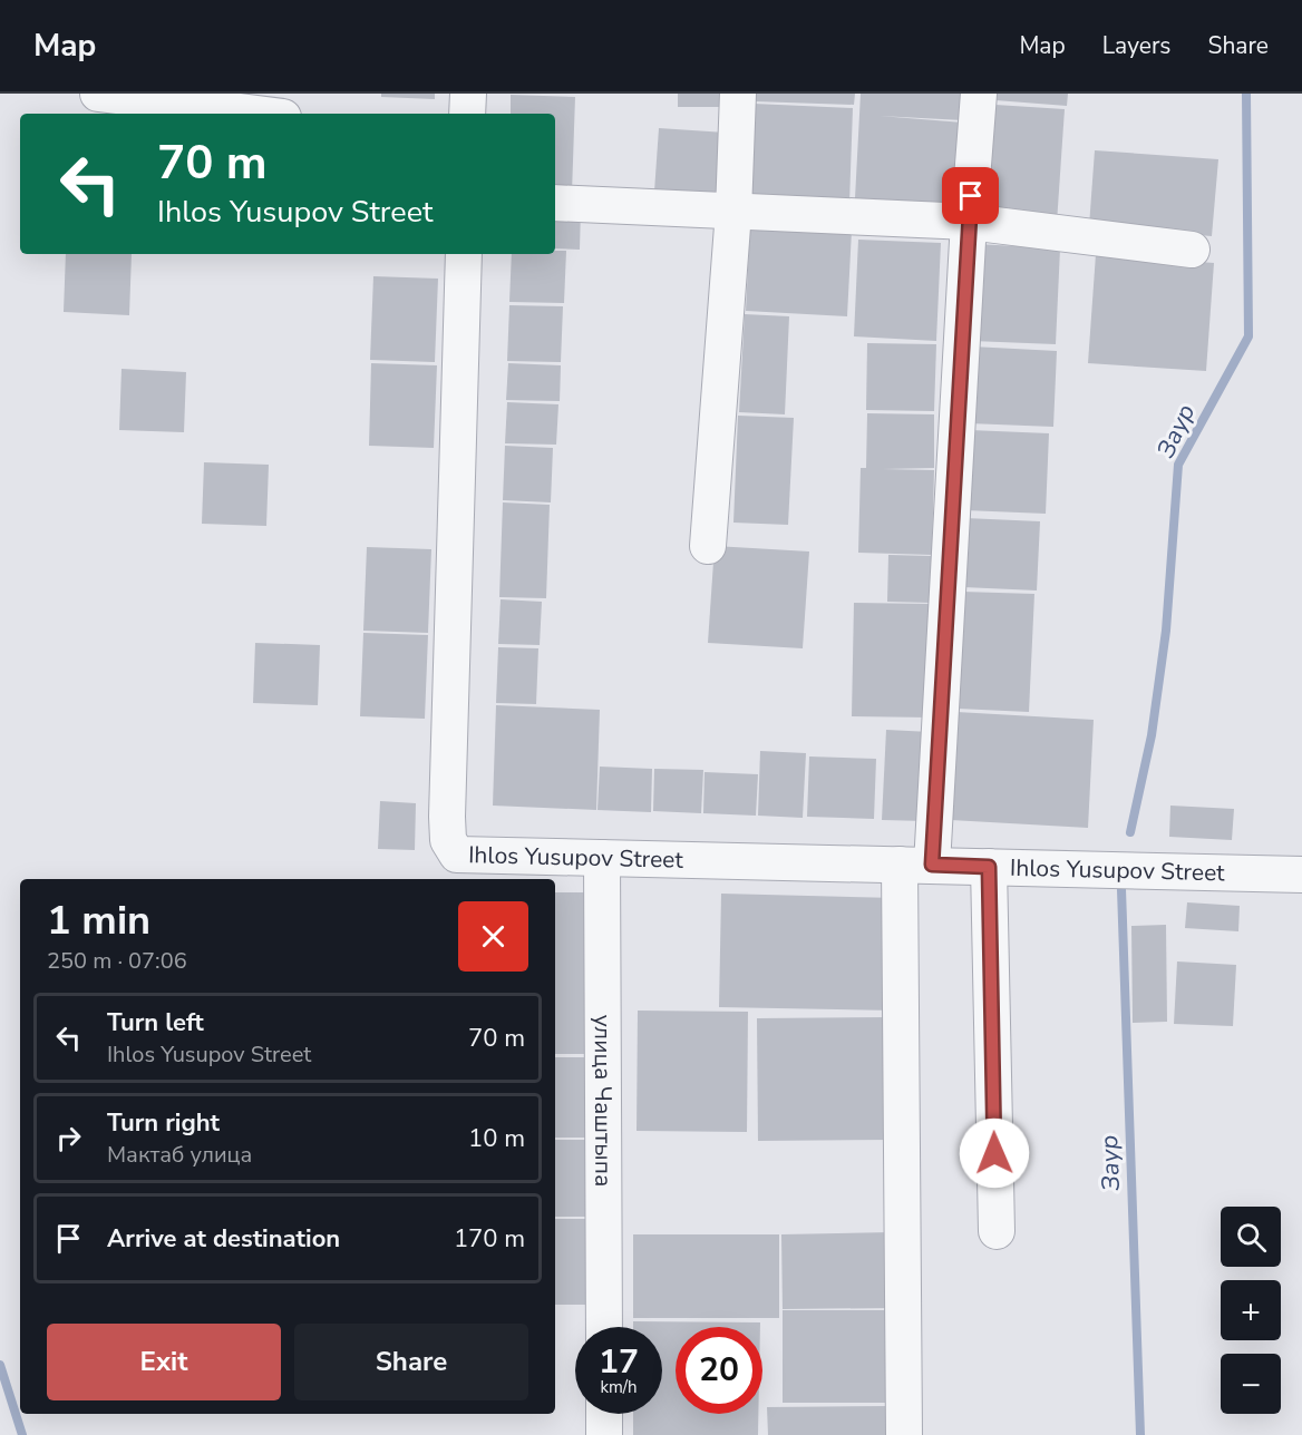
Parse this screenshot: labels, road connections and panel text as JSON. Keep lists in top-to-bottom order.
{
  "streets": {
    "street": ["Ihlos Yusupov Street", "улица Чаштыпа"]
  },
  "crossings": [
    ["Ihlos Yusupov Street", "улица Чаштыпа"]
  ],
  "water": ["Заур"],
  "page": {
    "header": "Map",
    "nav": ["Map", "Layers", "Share"],
    "turn": ["70 m", "Ihlos Yusupov Street"],
    "heading": ["1 min", "250 m · 07:06"],
    "list": [
      {
        "name": "Turn left",
        "note": "Ihlos Yusupov Street",
        "value": "70 m"
      },
      {
        "name": "Turn right",
        "note": "Мактаб улица",
        "value": "10 m"
      },
      {
        "name": "Arrive at destination",
        "value": "170 m"
      }
    ],
    "map_buttons": ["+", "−"],
    "buttons": ["Exit", "Share"],
    "speed": "17 km/h",
    "limit": "20"
  }
}
